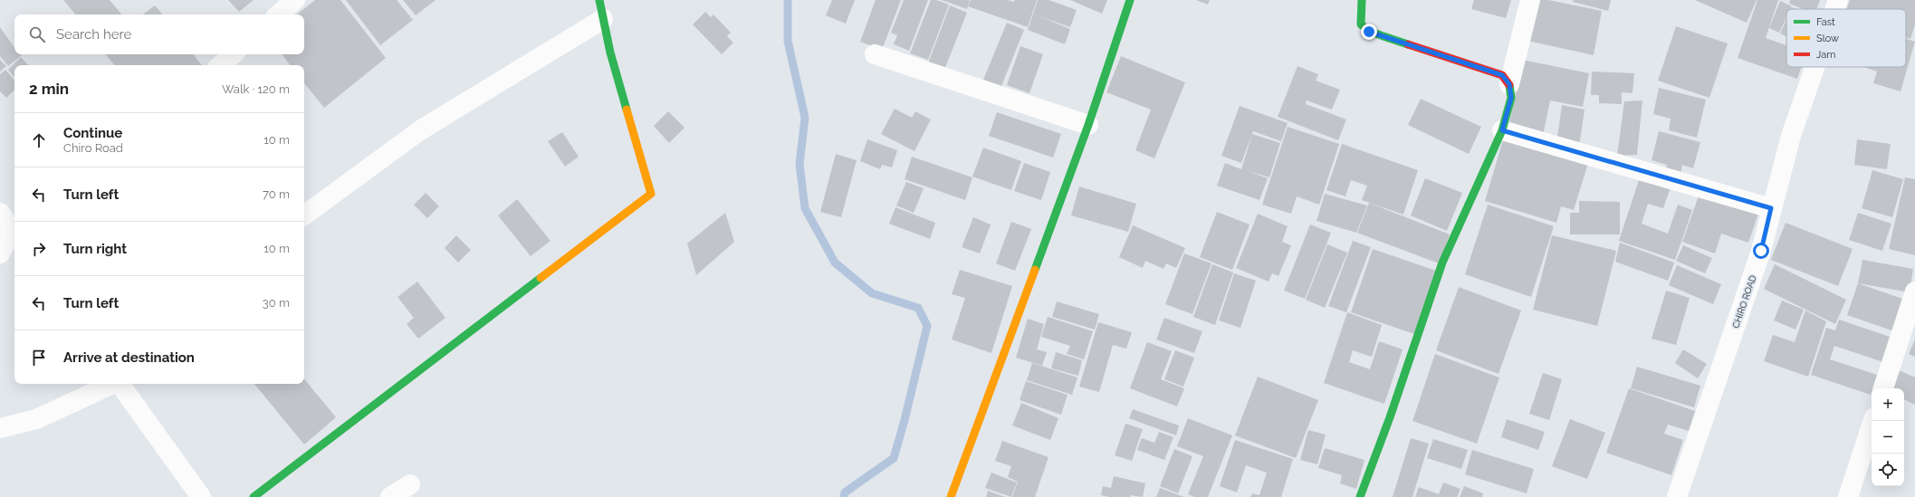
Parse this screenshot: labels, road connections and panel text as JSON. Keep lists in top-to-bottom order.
{
  "streets": {
    "street": ["CHIRO ROAD"]
  },
  "legend": ["Fast", "Slow", "Jam"],
  "page": {
    "search": "Search here",
    "heading": ["2 min", "Walk · 120 m"],
    "list": [
      ["Continue", "Chiro Road", "10 m"],
      ["Turn left", "70 m"],
      ["Turn right", "10 m"],
      ["Turn left", "30 m"],
      "Arrive at destination"
    ],
    "map_buttons": ["+", "−"]
  }
}
